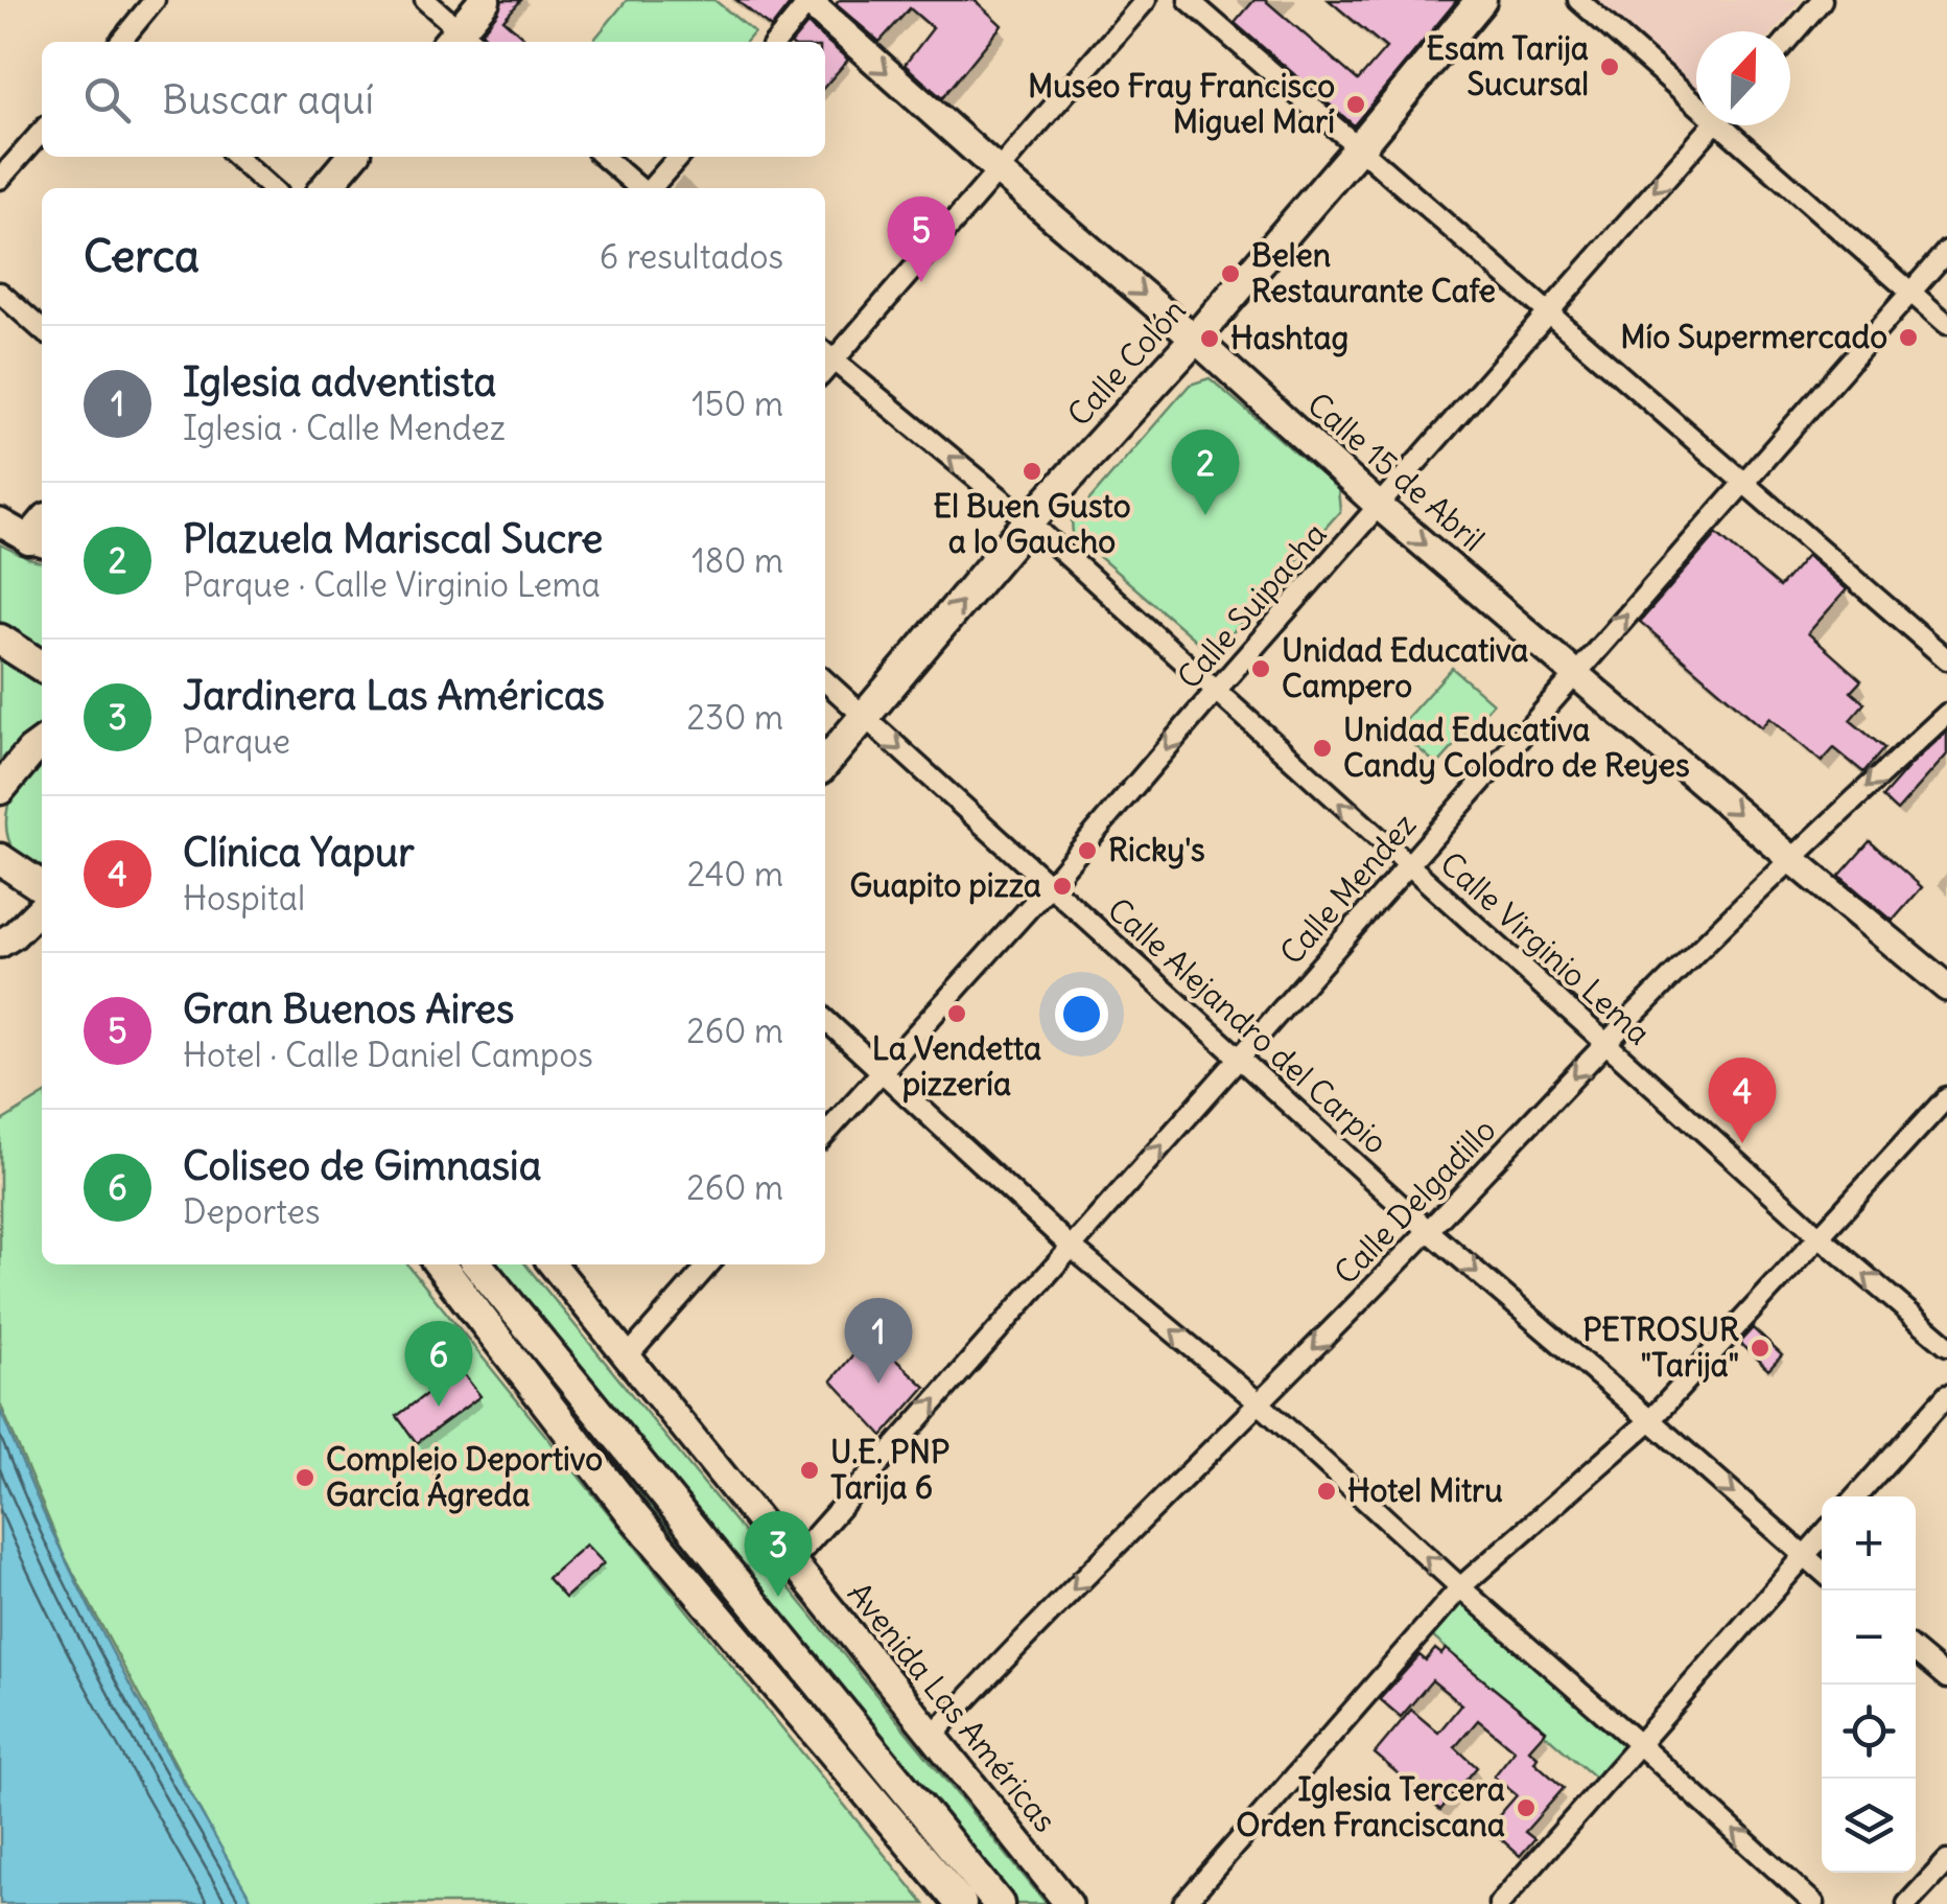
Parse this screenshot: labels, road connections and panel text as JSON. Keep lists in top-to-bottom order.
{
  "streets": {
    "main road": ["Calle Colón"],
    "street": [
      "Calle 15 de Abril",
      "Calle Suipacha",
      "Calle Mendez",
      "Calle Virginio Lema",
      "Calle Alejandro del Carpio",
      "Calle Delgadillo",
      "Avenida Las Américas"
    ]
  },
  "crossings": [
    ["Calle Colón", "Calle 15 de Abril"],
    ["Calle Colón", "Calle Virginio Lema"],
    ["Calle Colón", "Calle Alejandro del Carpio"],
    ["Calle 15 de Abril", "Calle Suipacha"],
    ["Calle 15 de Abril", "Calle Mendez"],
    ["Calle 15 de Abril", "Calle Delgadillo"],
    ["Calle Suipacha", "Calle Virginio Lema"],
    ["Calle Suipacha", "Calle Alejandro del Carpio"],
    ["Calle Mendez", "Calle Virginio Lema"],
    ["Calle Mendez", "Calle Alejandro del Carpio"],
    ["Calle Mendez", "Avenida Las Américas"],
    ["Calle Virginio Lema", "Calle Delgadillo"],
    ["Calle Alejandro del Carpio", "Calle Delgadillo"],
    ["Calle Delgadillo", "Avenida Las Américas"]
  ],
  "one_way": [
    "Calle 15 de Abril",
    "Calle Suipacha",
    "Calle Mendez",
    "Calle Virginio Lema",
    "Calle Alejandro del Carpio",
    "Calle Delgadillo"
  ],
  "places": [
    "Esam Tarija Sucursal",
    "Museo Fray Francisco Miguel Marí",
    "Belen Restaurante Cafe",
    "Mío Supermercado",
    "Hashtag",
    "El Buen Gusto a lo Gaucho",
    "Unidad Educativa Campero",
    "Unidad Educativa Candy Colodro de Reyes",
    "Ricky's",
    "Guapito pizza",
    "La Vendetta pizzería",
    "PETROSUR \"Tarija\"",
    "U.E. PNP Tarija 6",
    "Complejo Deportivo García Ágreda",
    "Hotel Mitru",
    "Iglesia Tercera Orden Franciscana"
  ],
  "north": "top",
  "page": {
    "search": "Buscar aquí",
    "heading": ["Cerca", "6 resultados"],
    "pins": [
      "5",
      "2",
      "4",
      "1",
      "6",
      "3"
    ],
    "list": [
      {
        "mark": "1",
        "name": "Iglesia adventista",
        "note": "Iglesia · Calle Mendez",
        "value": "150 m"
      },
      {
        "mark": "2",
        "name": "Plazuela Mariscal Sucre",
        "note": "Parque · Calle Virginio Lema",
        "value": "180 m"
      },
      {
        "mark": "3",
        "name": "Jardinera Las Américas",
        "note": "Parque",
        "value": "230 m"
      },
      {
        "mark": "4",
        "name": "Clínica Yapur",
        "note": "Hospital",
        "value": "240 m"
      },
      {
        "mark": "5",
        "name": "Gran Buenos Aires",
        "note": "Hotel · Calle Daniel Campos",
        "value": "260 m"
      },
      {
        "mark": "6",
        "name": "Coliseo de Gimnasia",
        "note": "Deportes",
        "value": "260 m"
      }
    ],
    "map_buttons": ["+", "−"]
  }
}
